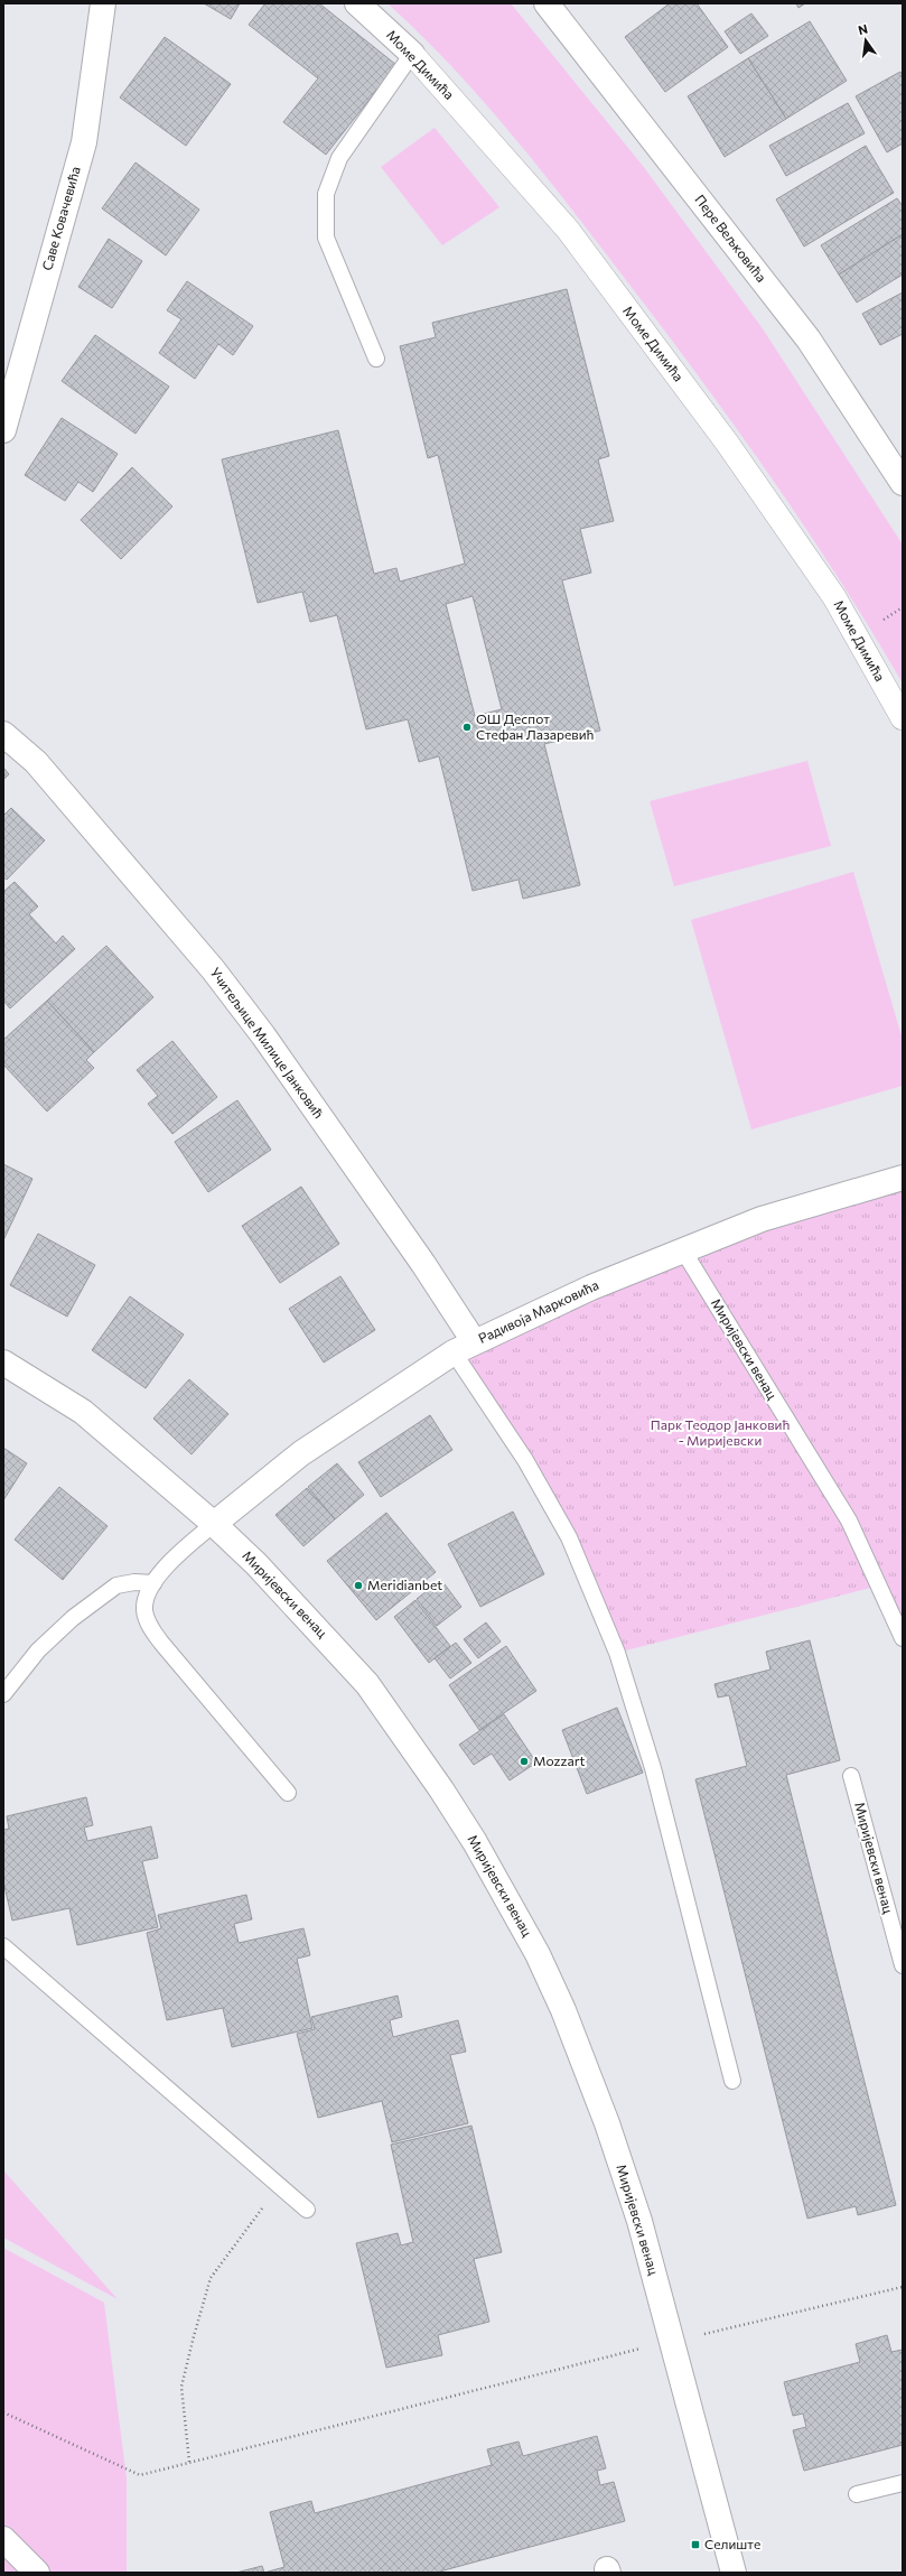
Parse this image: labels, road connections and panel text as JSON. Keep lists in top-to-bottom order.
{
  "streets": {
    "street": [
      "Моме Димића",
      "Саве Ковачевића",
      "Пере Вељковића",
      "Учитељице Милице Јанковић",
      "Радивоја Марковића",
      "Миријевски венац"
    ]
  },
  "crossings": [
    ["Учитељице Милице Јанковић", "Радивоја Марковића"],
    ["Радивоја Марковића", "Миријевски венац"]
  ],
  "parks": ["Парк Теодор Јанковић - Миријевски"],
  "places": {
    "other": ["ОШ Деспот Стефан Лазаревић", "Meridianbet", "Mozzart"],
    "transit": ["Селиште"]
  },
  "north": "top"
}
